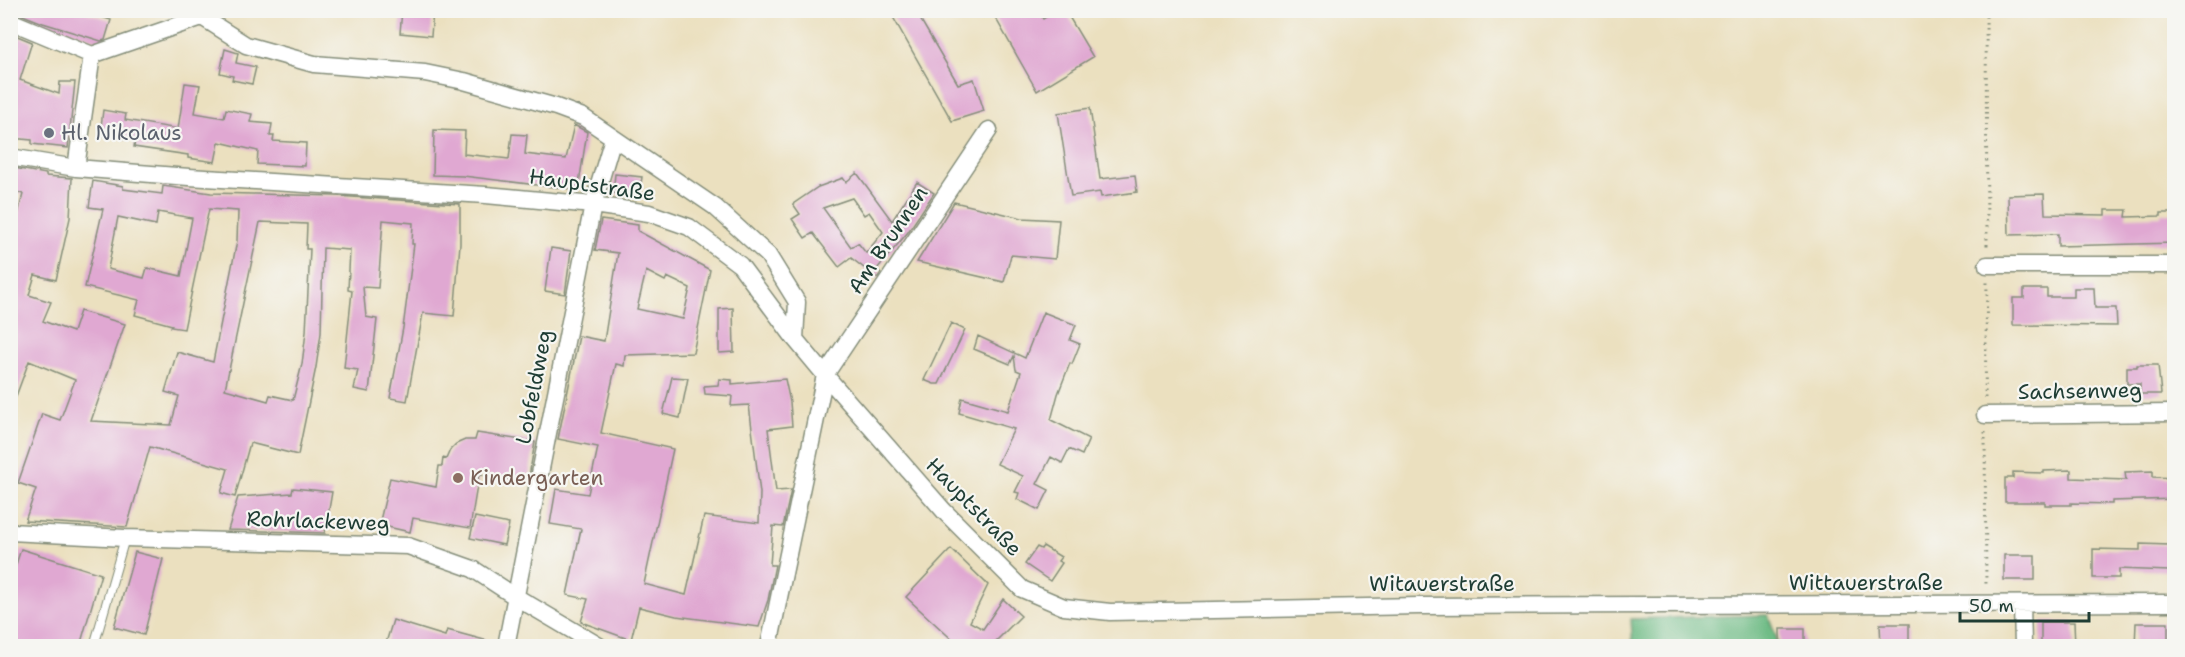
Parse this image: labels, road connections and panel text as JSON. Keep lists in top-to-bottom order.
{
  "streets": {
    "street": [
      "Hauptstraße",
      "Am Brunnen",
      "Lobfeldweg",
      "Sachsenweg",
      "Rohrlackeweg",
      "Wittauerstraße",
      "Witauerstraße"
    ]
  },
  "crossings": [
    ["Hauptstraße", "Am Brunnen"],
    ["Hauptstraße", "Lobfeldweg"],
    ["Hauptstraße", "Witauerstraße"],
    ["Lobfeldweg", "Rohrlackeweg"],
    ["Wittauerstraße", "Witauerstraße"]
  ],
  "places": ["Hl. Nikolaus", "Kindergarten"],
  "scale_bar": "50 m"
}
